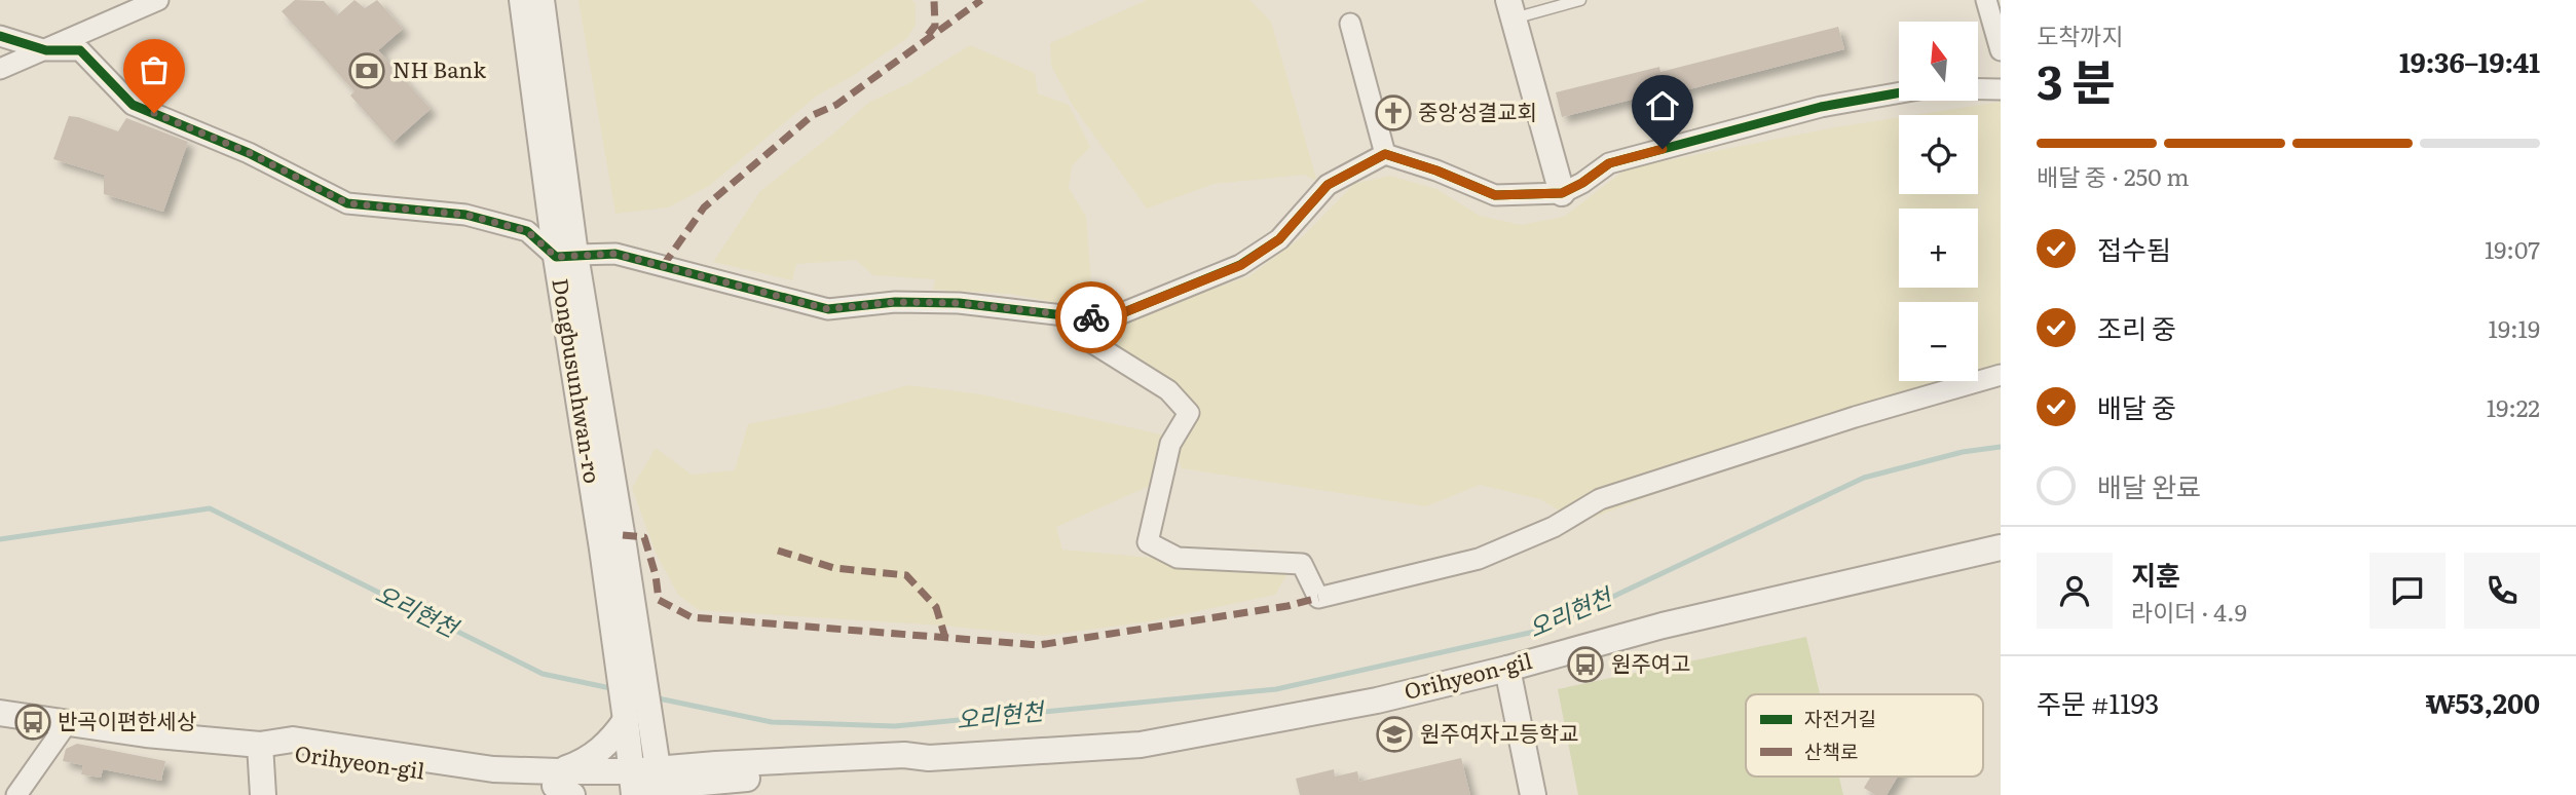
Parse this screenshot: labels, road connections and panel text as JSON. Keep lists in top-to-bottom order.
{
  "streets": {
    "street": ["Dongbusunhwan-ro", "Orihyeon-gil"]
  },
  "water": ["오리현천"],
  "places": {
    "bank": ["NH Bank"],
    "church": ["중앙성결교회"],
    "bus stop": ["원주여고", "반곡이편한세상"],
    "school or university": ["원주여자고등학교"]
  },
  "legend": ["자전거길", "산책로"],
  "north": "top",
  "page": {
    "heading": ["3 분", "도착까지", "19:36–19:41"],
    "panel": [
      "지훈",
      "라이더 · 4.9",
      "주문 #1193",
      "₩53,200"
    ],
    "map_buttons": ["+", "−"],
    "bar": "배달 중 · 250 m",
    "list": [
      ["접수됨", "19:07"],
      ["조리 중", "19:19"],
      ["배달 중", "19:22"],
      "배달 완료"
    ]
  }
}
